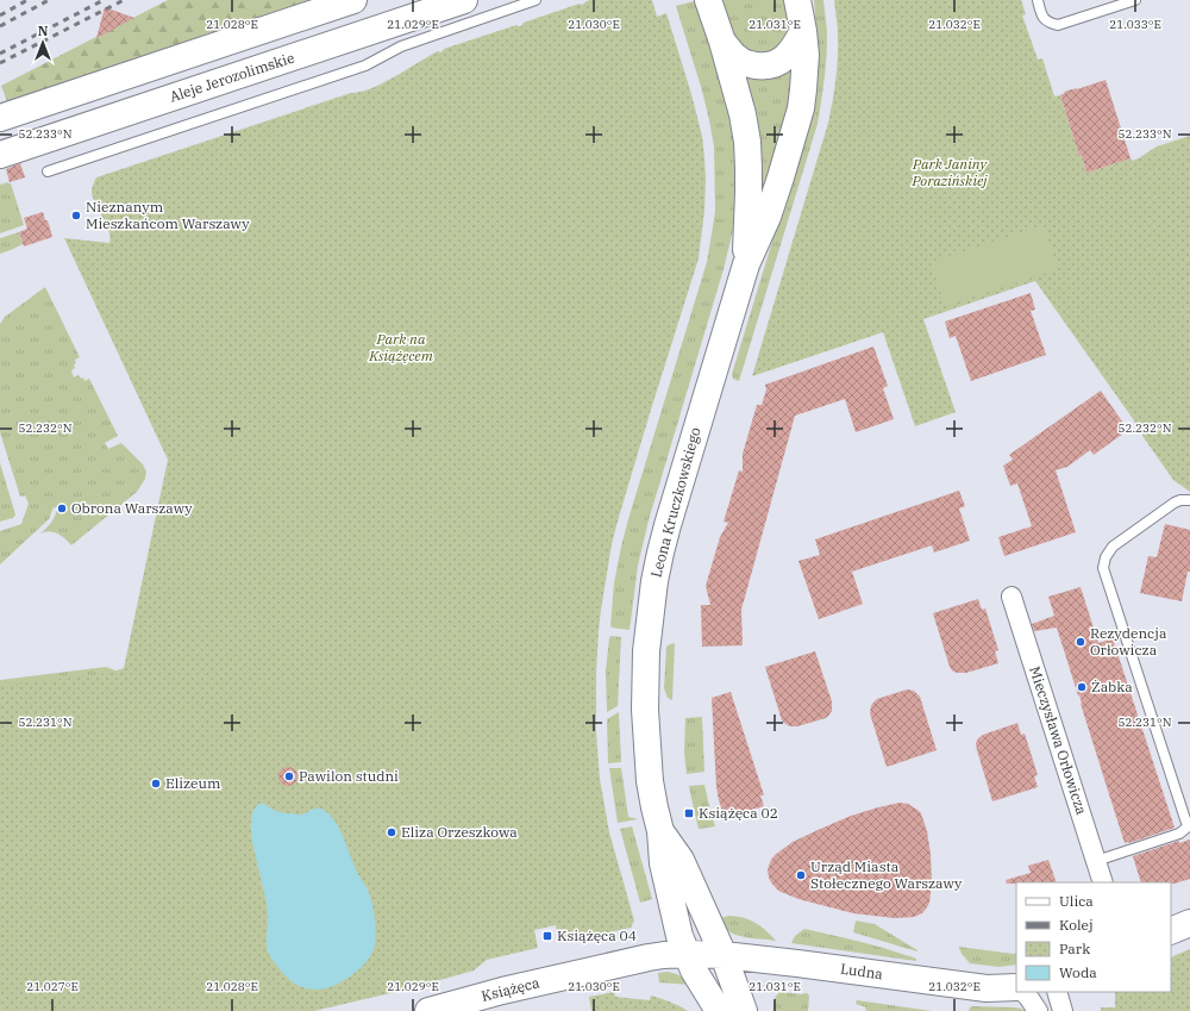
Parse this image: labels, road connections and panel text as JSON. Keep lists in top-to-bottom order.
{
  "streets": {
    "street": [
      "Aleje Jerozolimskie",
      "Leona Kruczkowskiego",
      "Mieczysława Orłowicza",
      "Ludna",
      "Książęca"
    ]
  },
  "crossings": [
    ["Leona Kruczkowskiego", "Ludna"],
    ["Leona Kruczkowskiego", "Książęca"],
    ["Ludna", "Książęca"]
  ],
  "parks": ["Park Janiny Porazińskiej", "Park na Książęcem"],
  "places": {
    "other": [
      "Nieznanym Mieszkańcom Warszawy",
      "Obrona Warszawy",
      "Rezydencja Orłowicza",
      "Żabka",
      "Pawilon studni",
      "Elizeum",
      "Eliza Orzeszkowa",
      "Urząd Miasta Stołecznego Warszawy"
    ],
    "transit": ["Książęca 02", "Książęca 04"]
  },
  "legend": [
    "Ulica",
    "Kolej",
    "Park",
    "Woda"
  ],
  "north": "top",
  "coordinates": [
    "21.028°E",
    "21.029°E",
    "21.030°E",
    "21.031°E",
    "21.032°E",
    "21.033°E",
    "52.233°N",
    "52.232°N",
    "52.231°N",
    "21.027°E"
  ]
}
